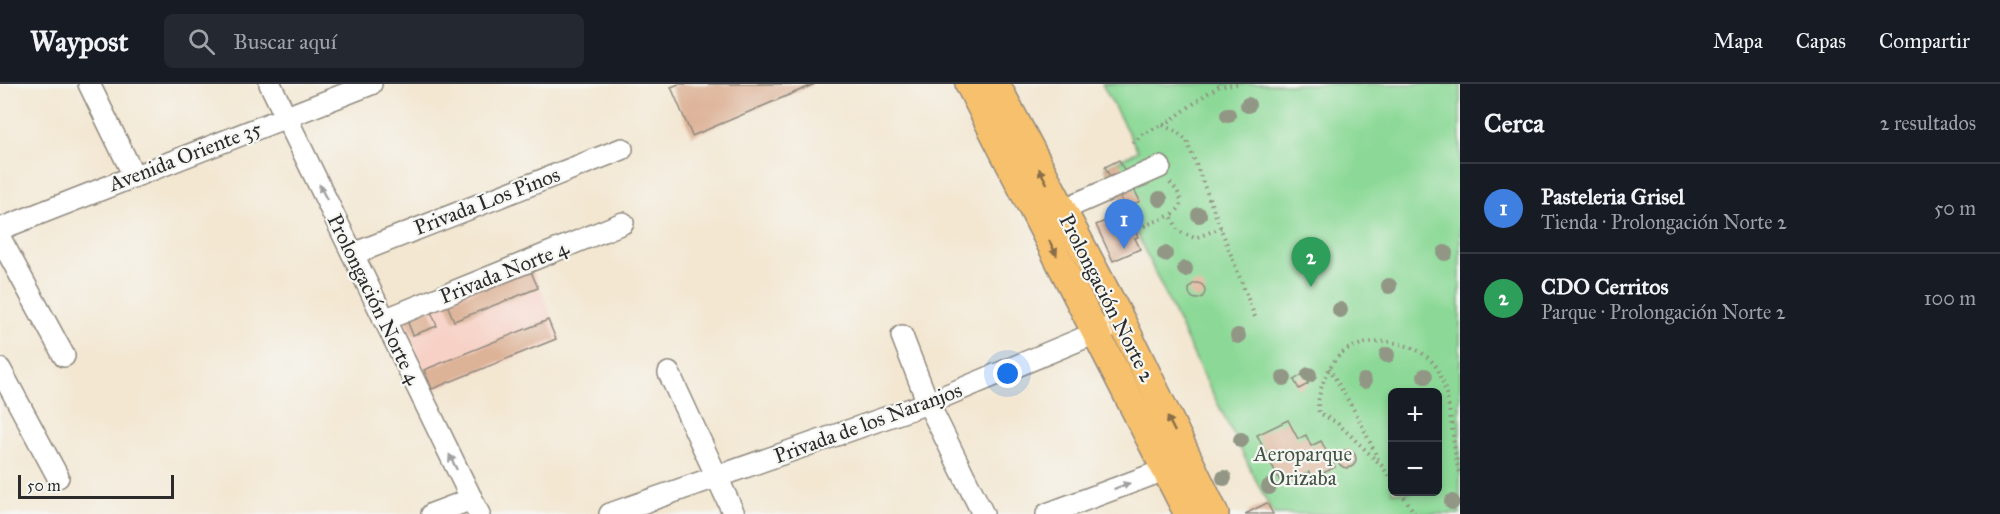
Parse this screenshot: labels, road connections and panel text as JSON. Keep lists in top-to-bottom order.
{
  "streets": {
    "main road": ["Prolongación Norte 2"],
    "street": [
      "Avenida Oriente 35",
      "Privada Los Pinos",
      "Privada Norte 4",
      "Prolongación Norte 4",
      "Privada de los Naranjos"
    ]
  },
  "crossings": [
    ["Avenida Oriente 35", "Prolongación Norte 4"],
    ["Privada Los Pinos", "Prolongación Norte 4"],
    ["Privada Norte 4", "Prolongación Norte 4"],
    ["Prolongación Norte 2", "Privada de los Naranjos"]
  ],
  "one_way": ["Prolongación Norte 4"],
  "parks": ["Aeroparque Orizaba"],
  "scale_bar": "50 m",
  "page": {
    "header": "Waypost",
    "search": "Buscar aquí",
    "nav": ["Mapa", "Capas", "Compartir"],
    "heading": ["Cerca", "2 resultados"],
    "list": [
      {
        "mark": "1",
        "name": "Pasteleria Grisel",
        "note": "Tienda · Prolongación Norte 2",
        "value": "50 m"
      },
      {
        "mark": "2",
        "name": "CDO Cerritos",
        "note": "Parque · Prolongación Norte 2",
        "value": "100 m"
      }
    ],
    "pins": ["1", "2"],
    "map_buttons": ["+", "−"],
    "scale": "50 m"
  }
}
